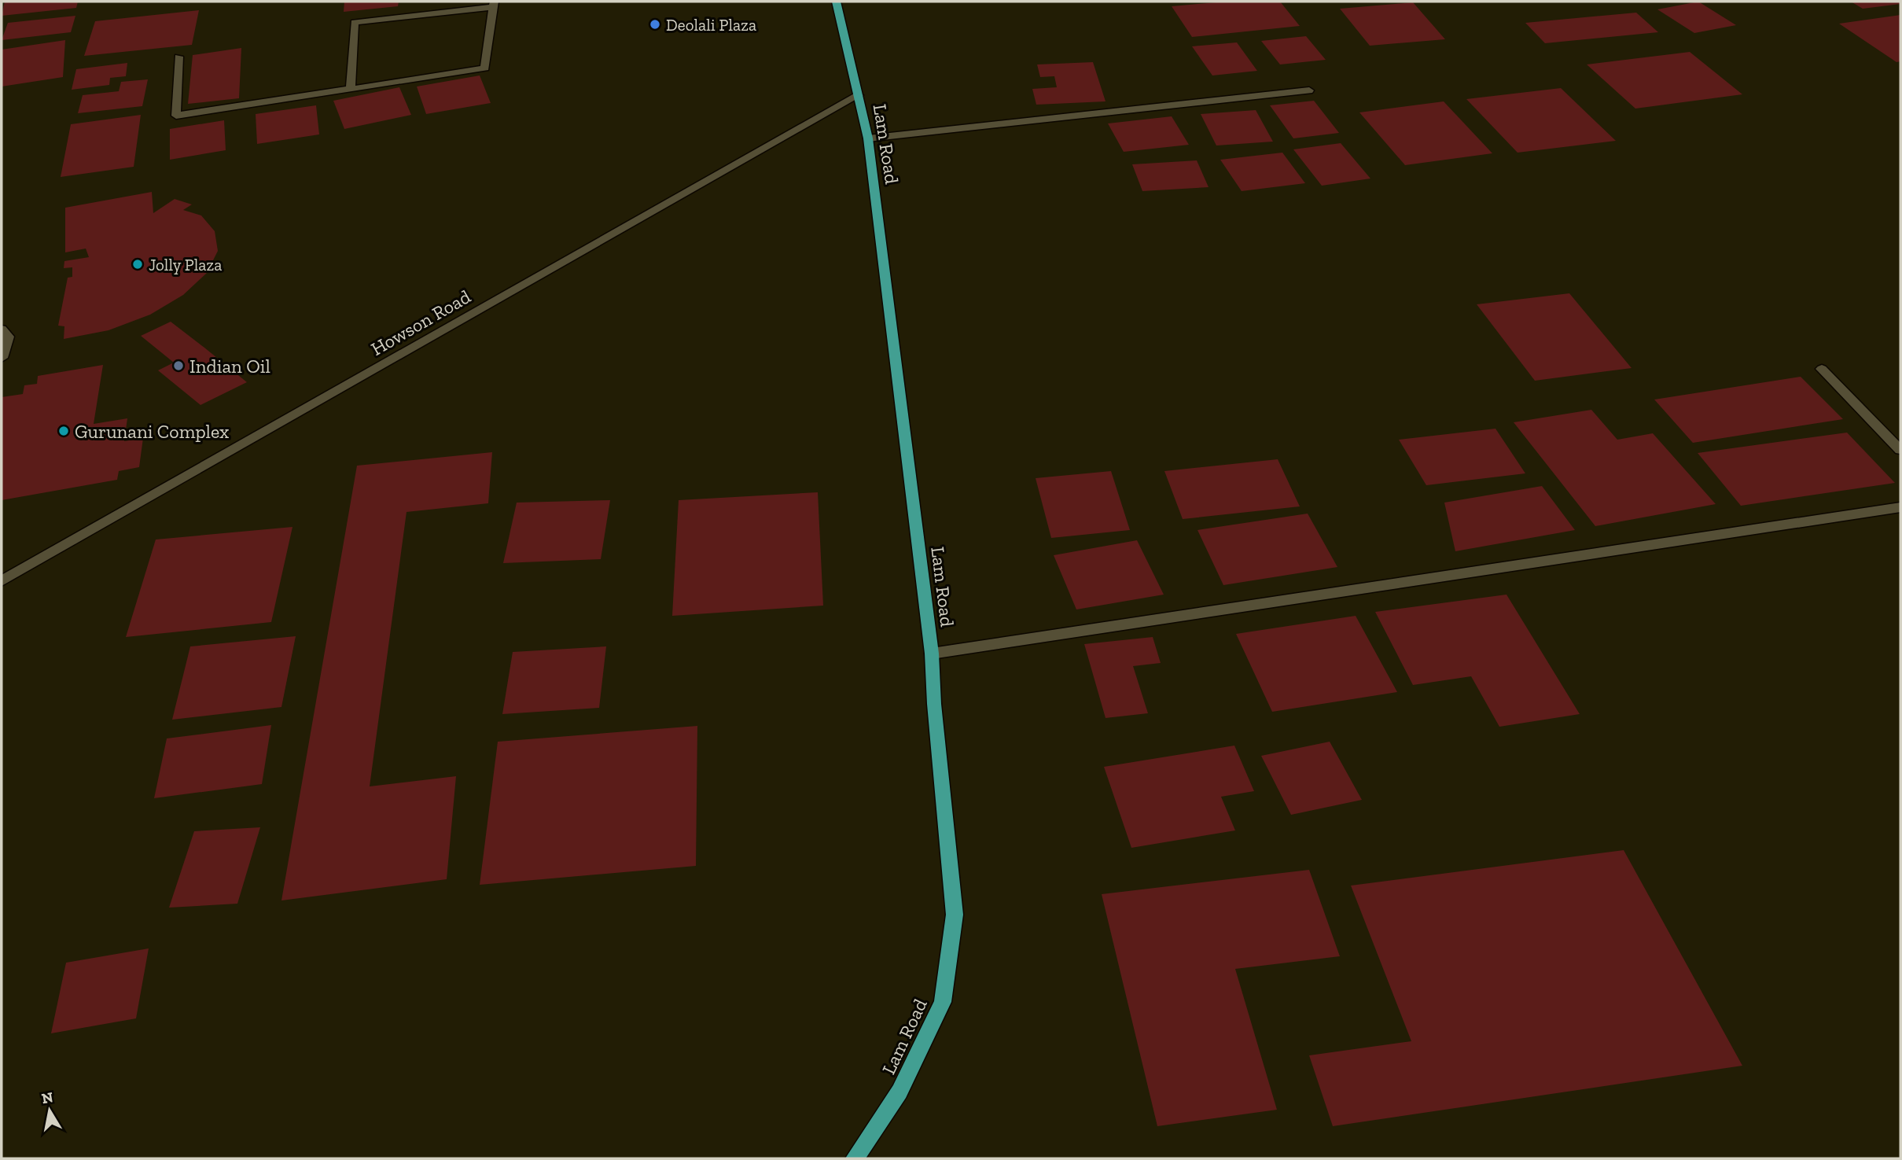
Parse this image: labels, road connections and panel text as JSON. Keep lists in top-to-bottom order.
{
  "streets": {
    "main road": ["Lam Road"],
    "street": ["Howson Road"]
  },
  "crossings": [
    ["Lam Road", "Howson Road"]
  ],
  "places": [
    "Deolali Plaza",
    "Jolly Plaza",
    "Indian Oil",
    "Gurunani Complex"
  ],
  "north": "top"
}
